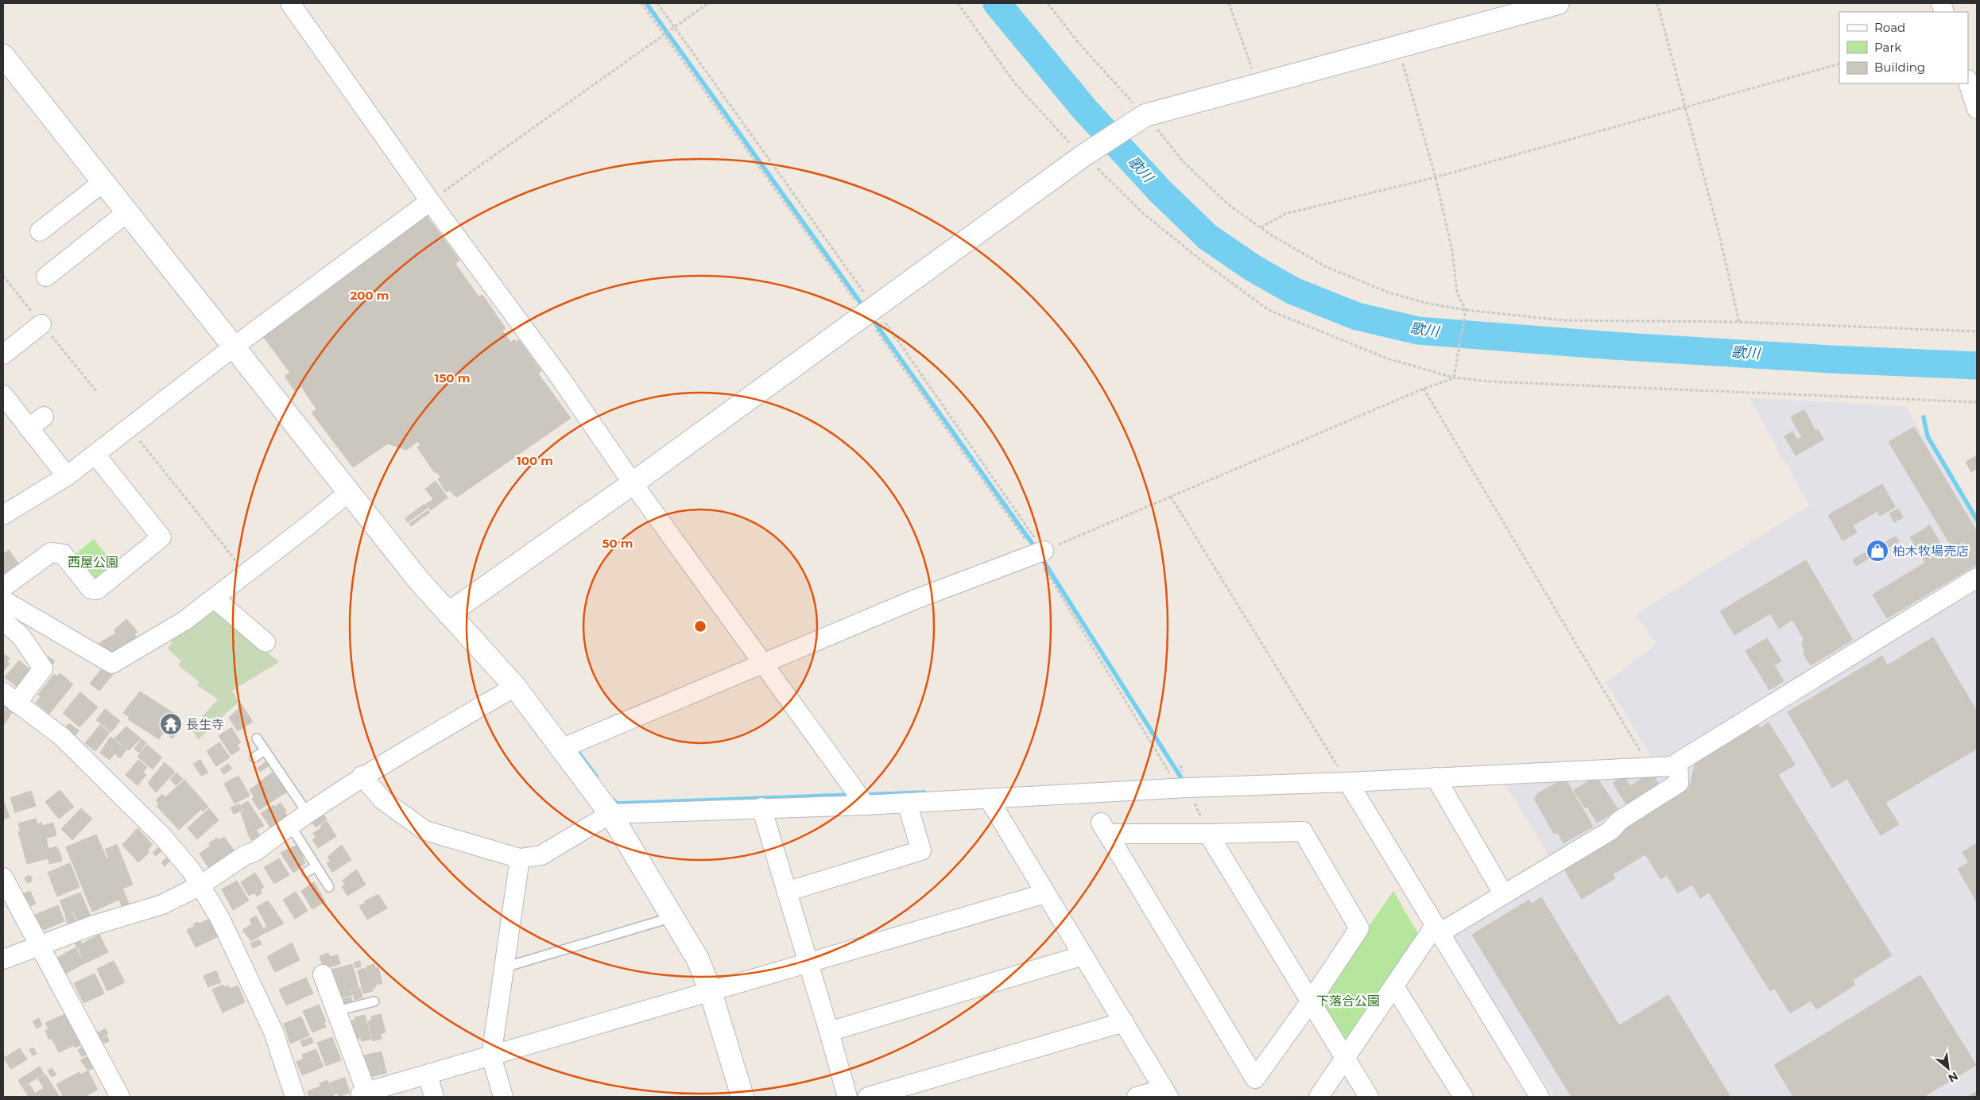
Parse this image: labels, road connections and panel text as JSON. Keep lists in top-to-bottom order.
{
  "water": ["歌川"],
  "parks": ["西屋公園", "下落合公園"],
  "places": {
    "shop": ["柏木牧場売店"],
    "temple": ["長生寺"]
  },
  "legend": ["Road", "Park", "Building"],
  "north": "bottom right",
  "rings": [
    "200 m",
    "150 m",
    "100 m",
    "50 m"
  ]
}
